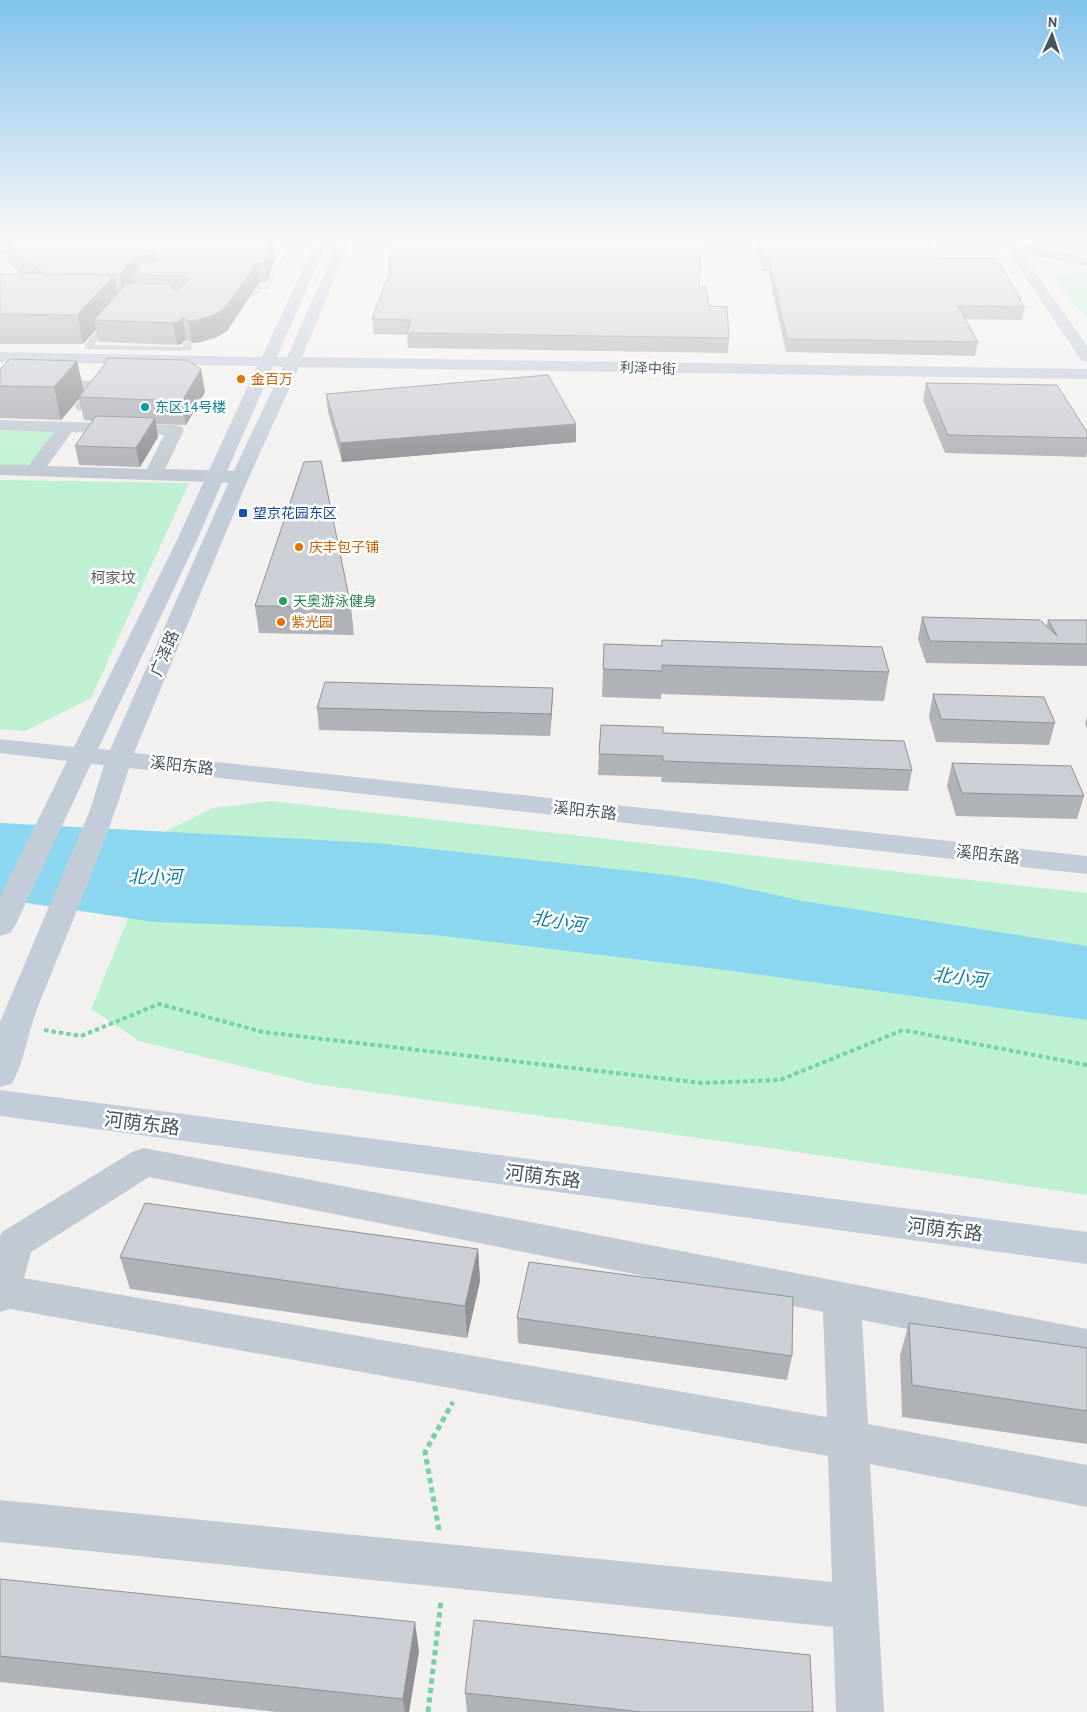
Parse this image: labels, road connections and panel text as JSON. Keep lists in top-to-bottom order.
{
  "streets": {
    "street": [
      "利泽中街",
      "广泽路",
      "溪阳东路",
      "河荫东路"
    ]
  },
  "crossings": [
    ["利泽中街", "广泽路"],
    ["广泽路", "溪阳东路"]
  ],
  "districts": ["柯家坟"],
  "water": ["北小河"],
  "places": {
    "other": [
      "金百万",
      "东区14号楼",
      "庆丰包子铺",
      "天奥游泳健身",
      "紫光园"
    ],
    "transit": ["望京花园东区"]
  },
  "north": "top"
}
